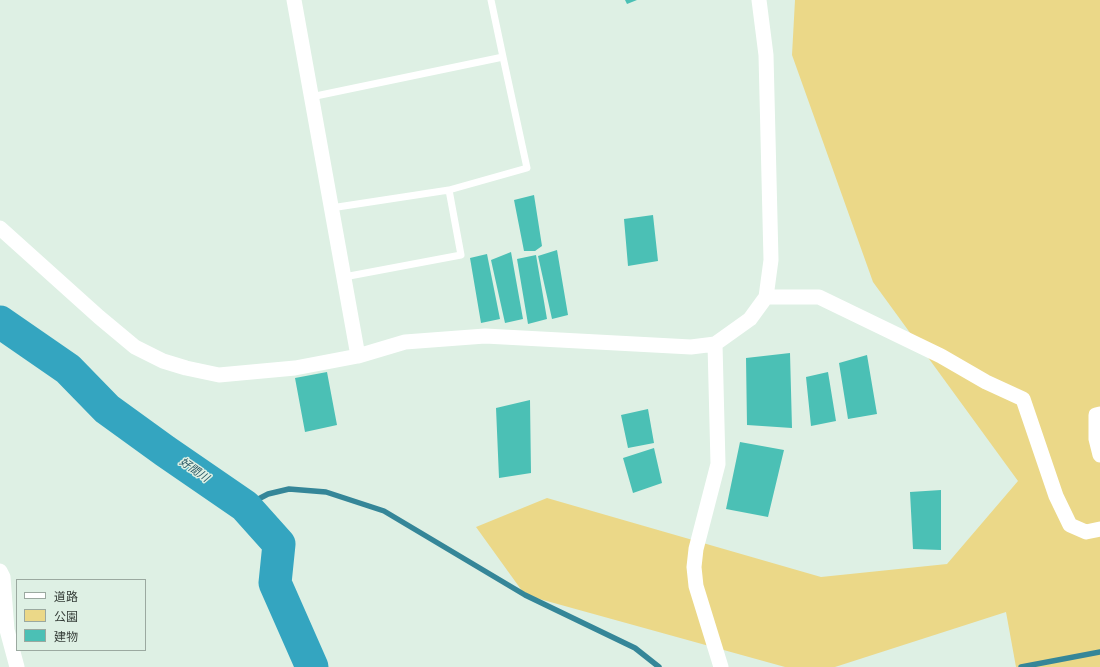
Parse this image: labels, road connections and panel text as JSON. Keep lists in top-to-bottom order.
{
  "water": ["好間川"],
  "legend": ["道路", "公園", "建物"]
}
